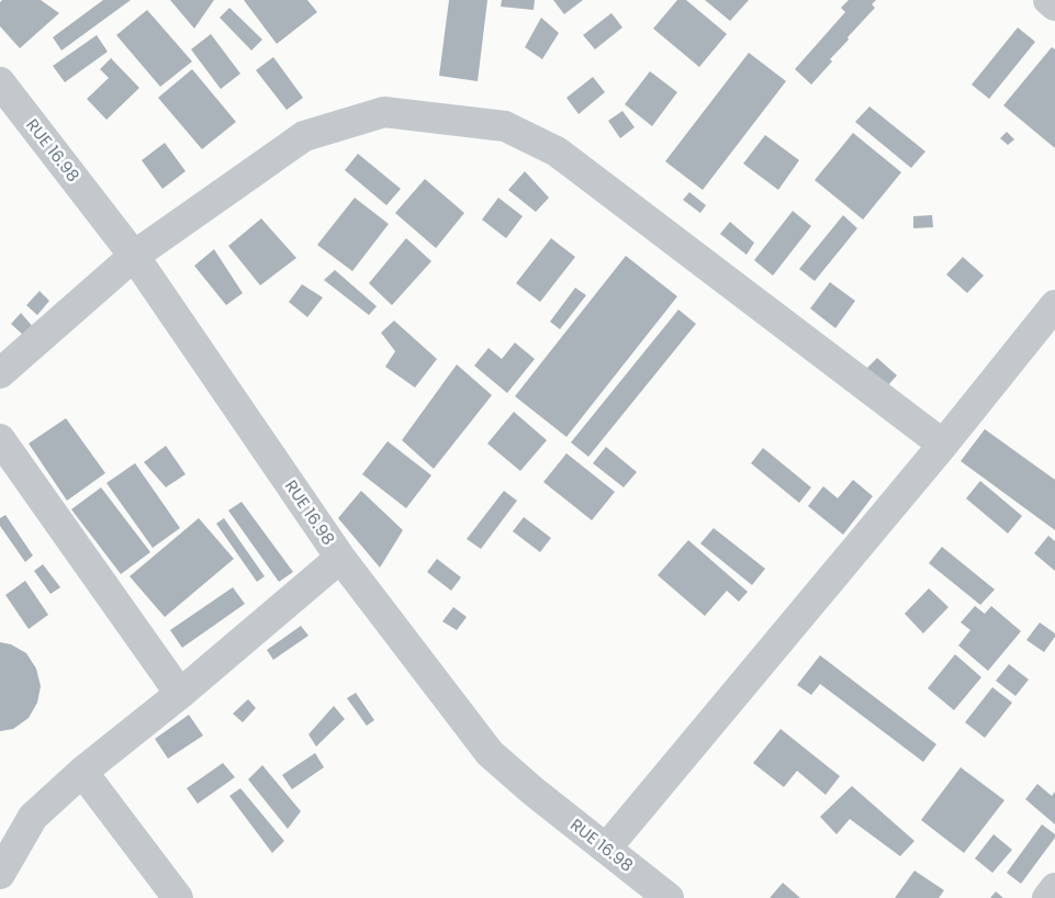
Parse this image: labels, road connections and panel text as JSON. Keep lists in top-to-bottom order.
{
  "streets": {
    "street": ["RUE 16.98"]
  }
}
